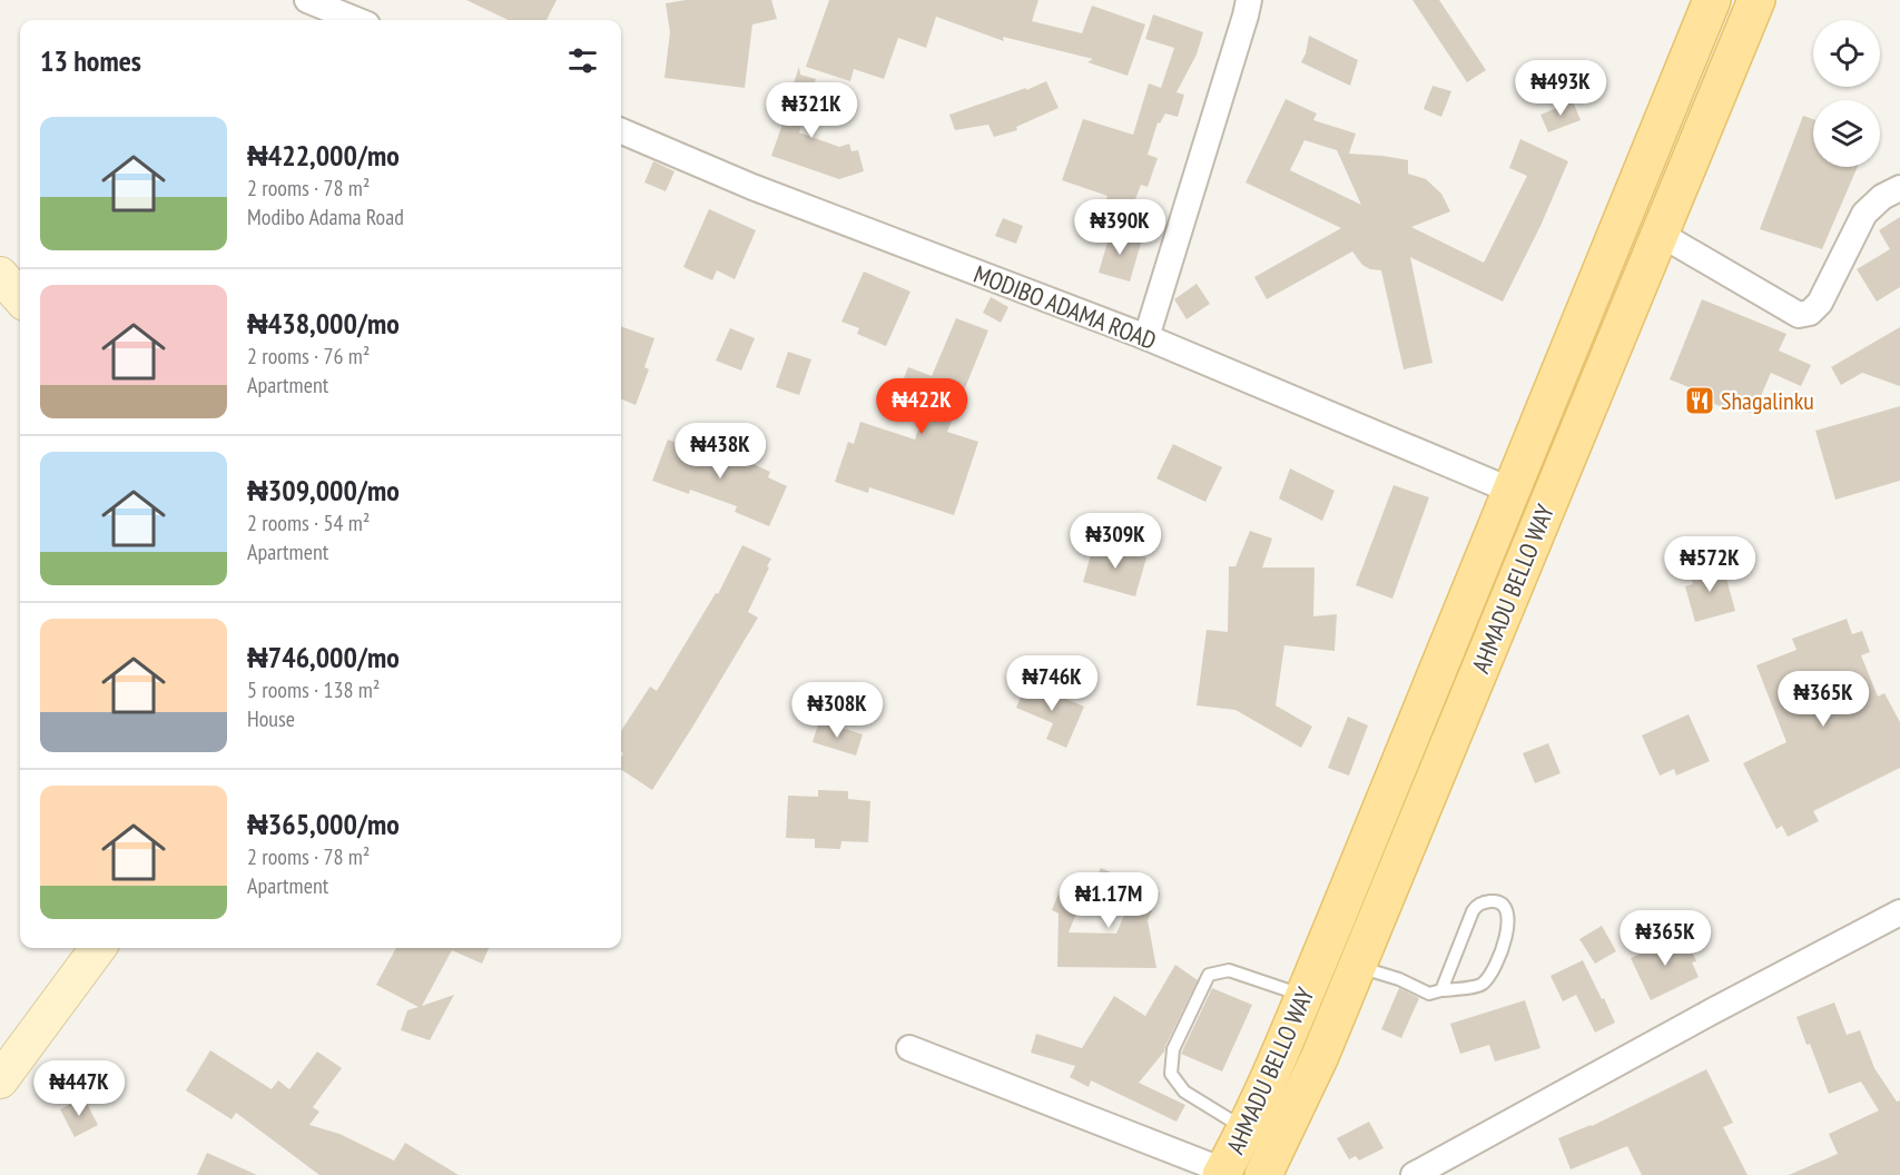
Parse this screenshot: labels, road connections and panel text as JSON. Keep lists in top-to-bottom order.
{
  "streets": {
    "main road": ["AHMADU BELLO WAY"],
    "street": ["MODIBO ADAMA ROAD"]
  },
  "crossings": [
    ["MODIBO ADAMA ROAD", "AHMADU BELLO WAY"]
  ],
  "places": {
    "restaurant": ["Shagalinku"]
  },
  "page": {
    "heading": "13 homes",
    "price": [
      "₦493K",
      "₦321K",
      "₦390K",
      "₦422K",
      "₦438K",
      "₦309K",
      "₦572K",
      "₦746K",
      "₦365K",
      "₦308K",
      "₦1.17M",
      "₦365K",
      "₦447K"
    ],
    "list": [
      {
        "name": "₦422,000/mo",
        "note": "2 rooms · 78 m² · Modibo Adama Road"
      },
      {
        "name": "₦438,000/mo",
        "note": "2 rooms · 76 m² · Apartment"
      },
      {
        "name": "₦309,000/mo",
        "note": "2 rooms · 54 m² · Apartment"
      },
      {
        "name": "₦746,000/mo",
        "note": "5 rooms · 138 m² · House"
      },
      {
        "name": "₦365,000/mo",
        "note": "2 rooms · 78 m² · Apartment"
      }
    ]
  }
}
